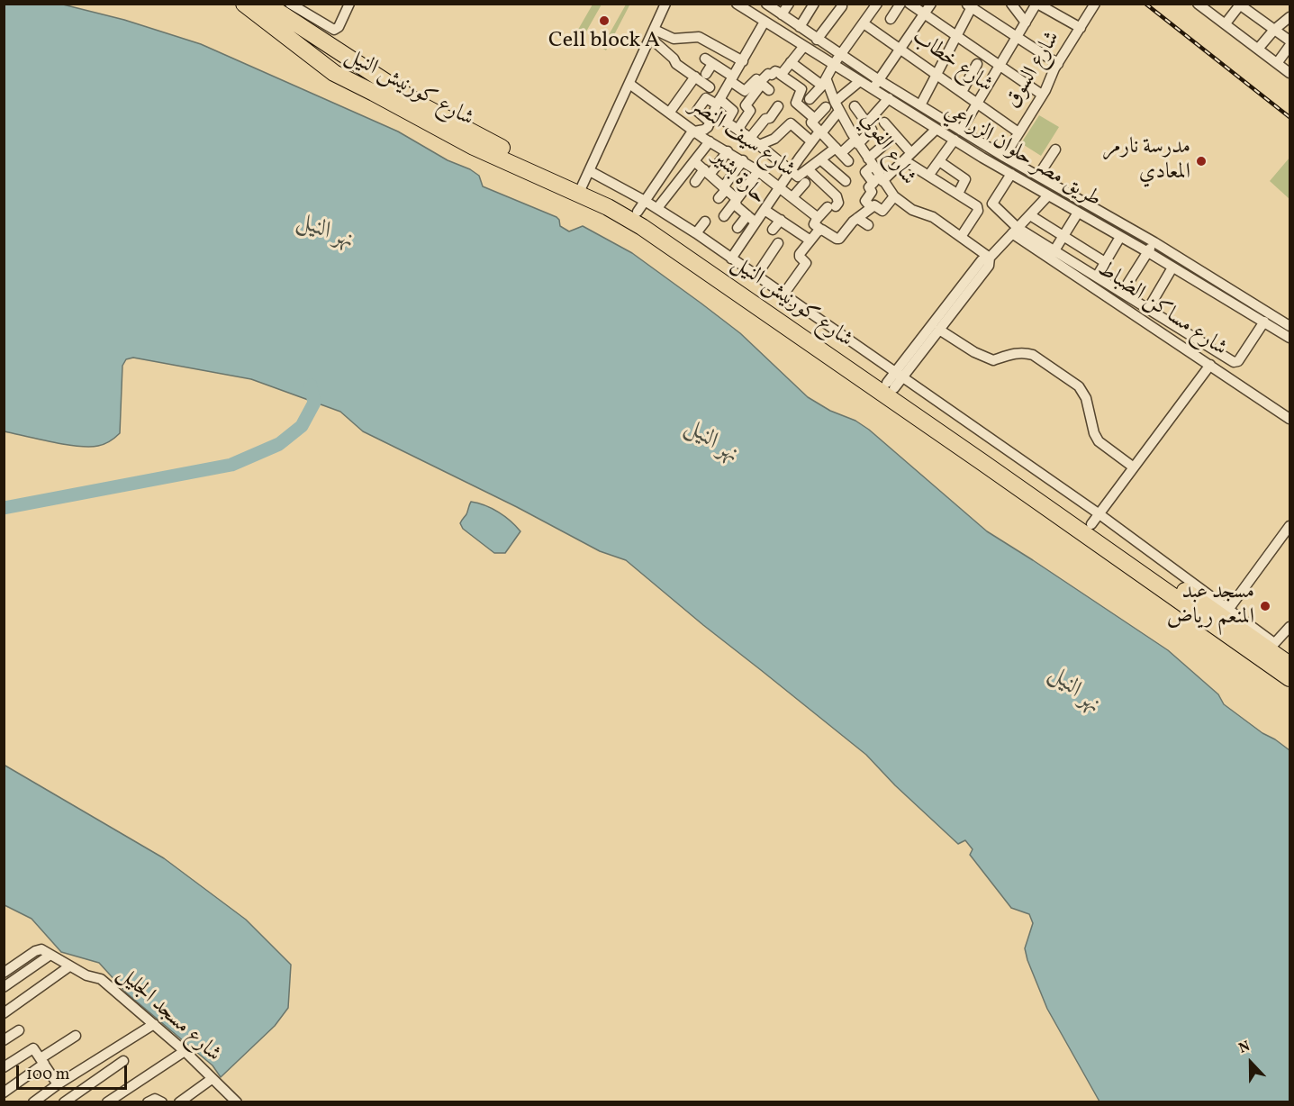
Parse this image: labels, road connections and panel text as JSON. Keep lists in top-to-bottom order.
{
  "streets": {
    "highway": ["شارع كورنيش النيل"],
    "street": [
      "شارع خطاب",
      "شارع السوق",
      "شارع سيف النصر",
      "شارع الفولي",
      "طريق مصر حلوان الزراعي",
      "حارة بشير",
      "شارع مساكن الضباط",
      "شارع مسجد الجليل"
    ]
  },
  "crossings": [
    ["شارع خطاب", "شارع السوق"],
    ["شارع السوق", "طريق مصر حلوان الزراعي"]
  ],
  "water": ["نهر النيل"],
  "places": ["Cell block A", "مدرسة نارمر المعادي", "مسجد عبد المنعم رياض"],
  "scale_bar": "100 m",
  "north": "top"
}
